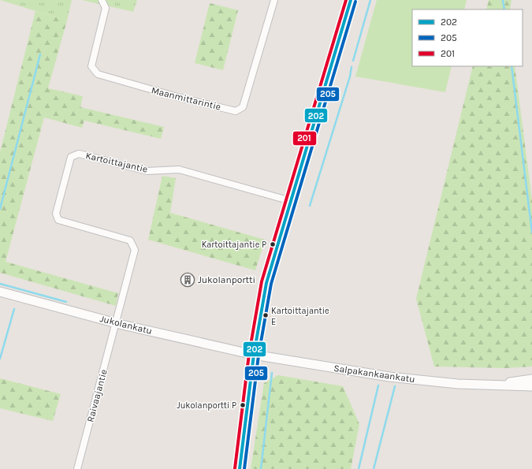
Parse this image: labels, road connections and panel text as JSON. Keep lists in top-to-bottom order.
{
  "streets": {
    "main road": ["Jukolankatu", "Salpakankaankatu"],
    "street": ["Maanmittarintie", "Kartoittajantie", "Raivaajantie"]
  },
  "crossings": [
    ["Kartoittajantie", "Jukolankatu"],
    ["Kartoittajantie", "Raivaajantie"],
    ["Jukolankatu", "Salpakankaankatu"],
    ["Jukolankatu", "Raivaajantie"]
  ],
  "places": {
    "other": ["Kartoittajantie P", "Kartoittajantie E", "Jukolanportti P"],
    "building": ["Jukolanportti"]
  },
  "lines": ["transit line 202", "transit line 201", "transit line 205"],
  "legend": ["202", "205", "201"]
}
